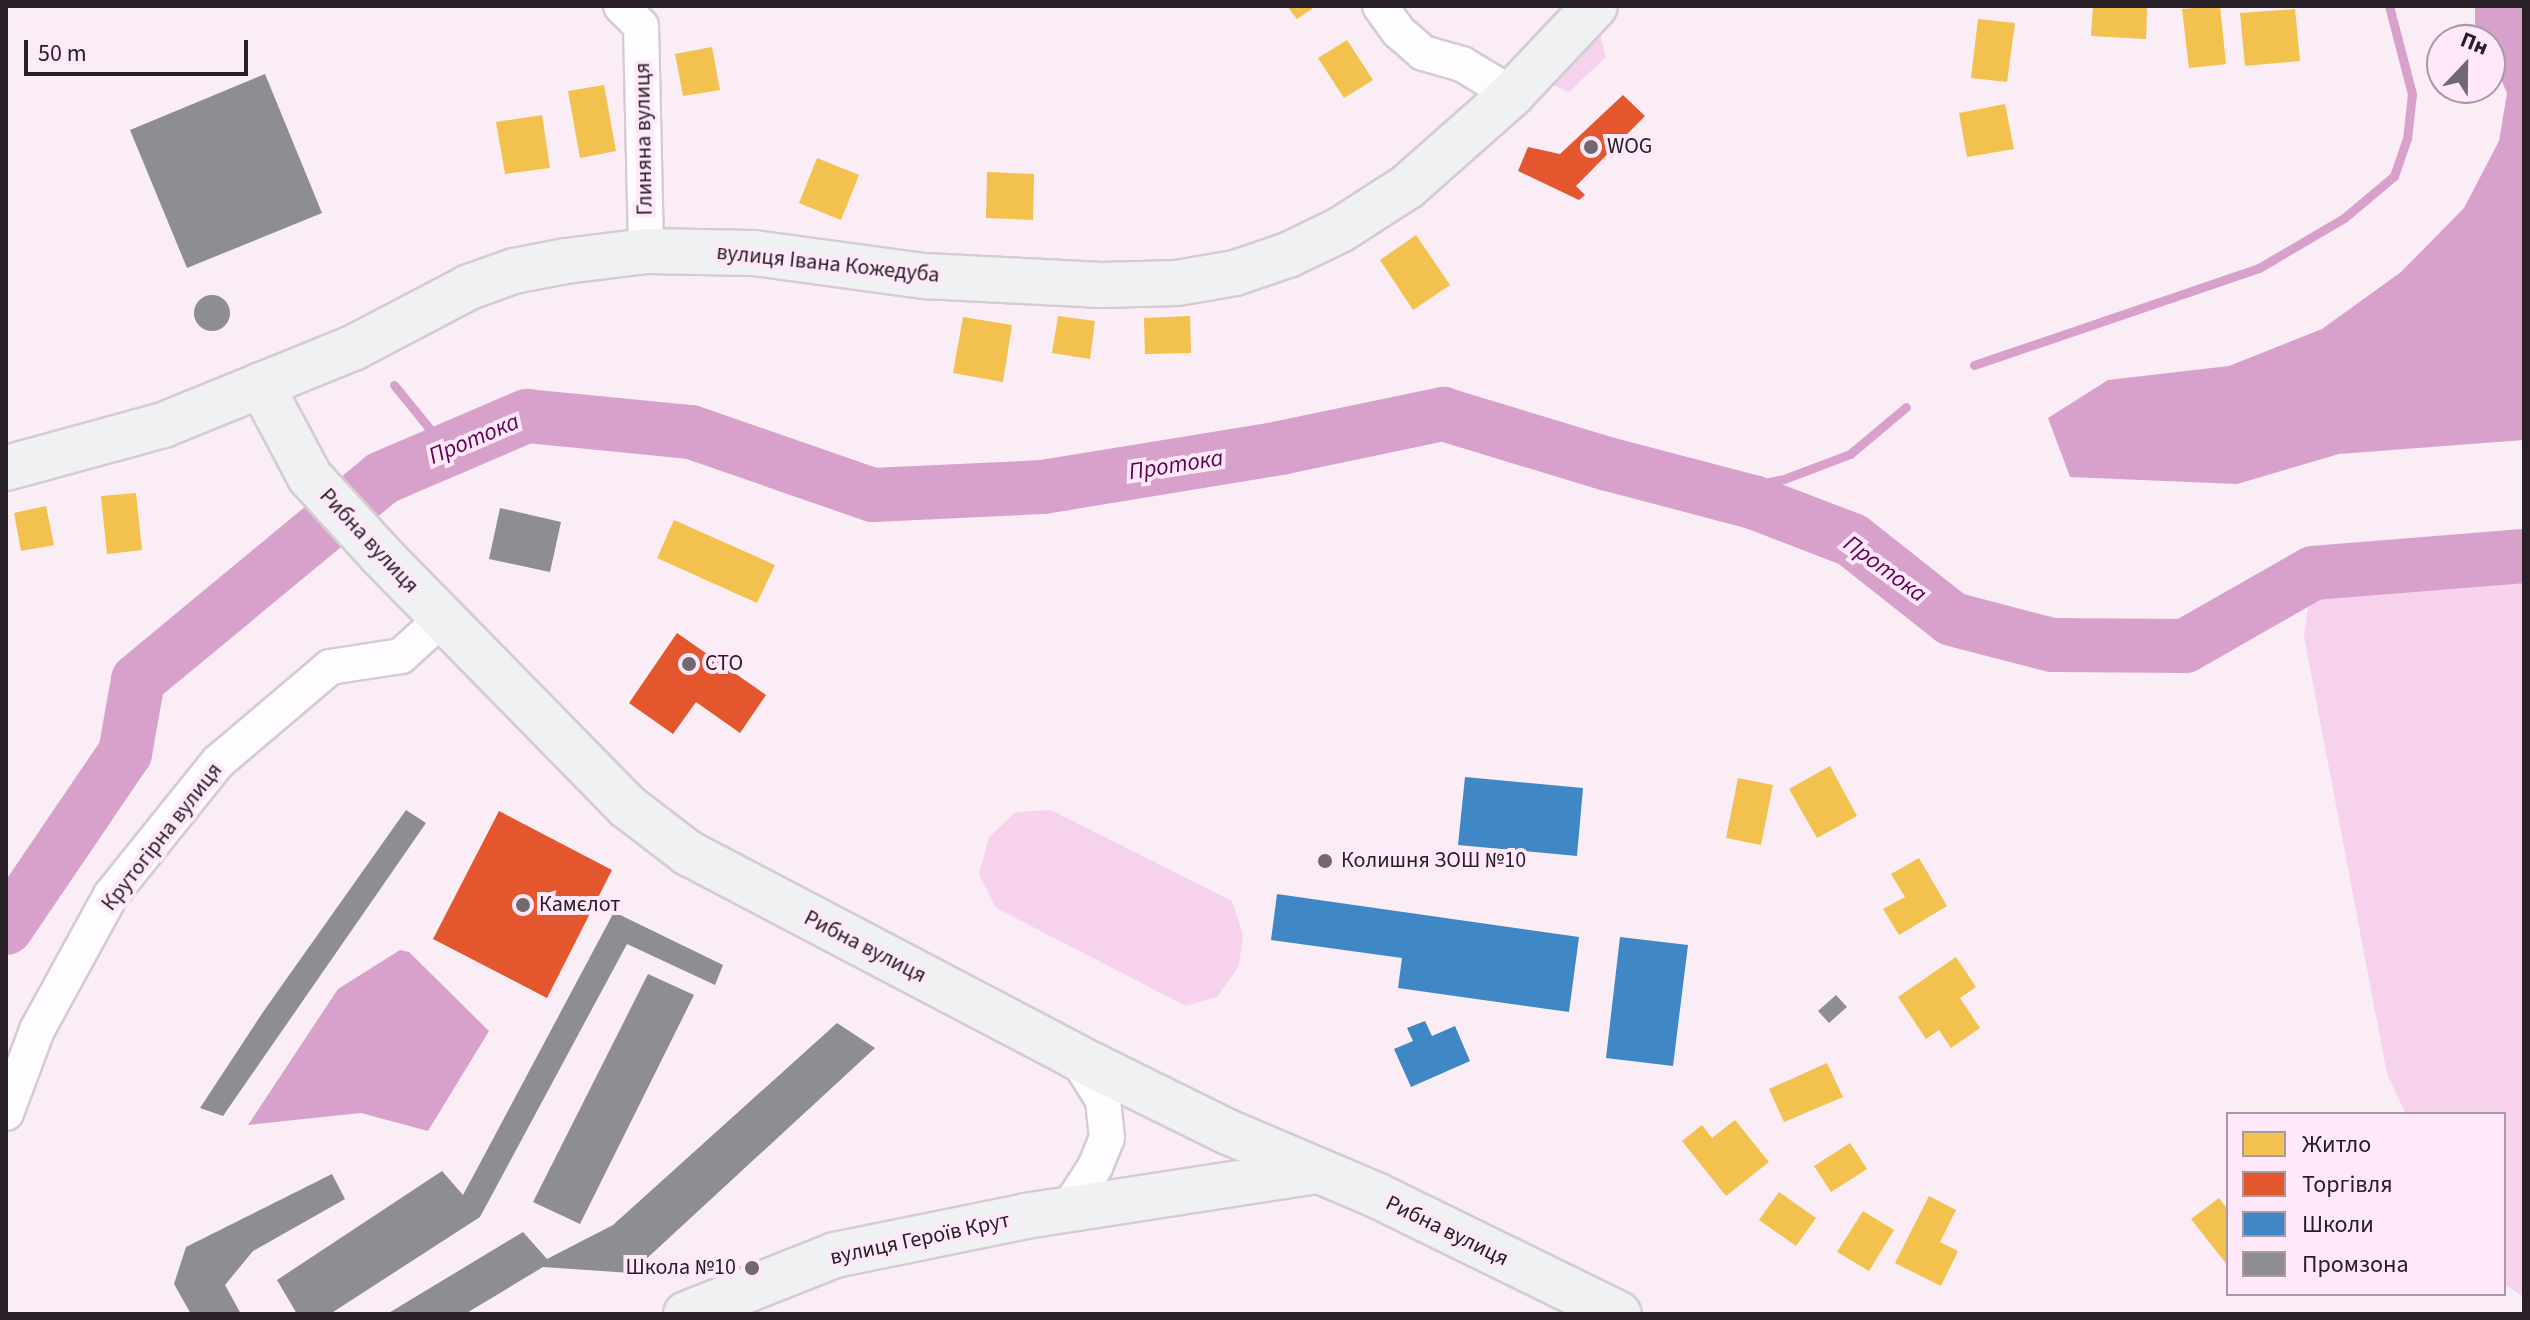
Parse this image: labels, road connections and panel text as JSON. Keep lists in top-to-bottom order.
{
  "streets": {
    "street": [
      "Глиняна вулиця",
      "вулиця Івана Кожедуба",
      "Рибна вулиця",
      "Крутогірна вулиця",
      "вулиця Героїв Крут"
    ]
  },
  "crossings": [
    ["Глиняна вулиця", "вулиця Івана Кожедуба"],
    ["вулиця Івана Кожедуба", "Рибна вулиця"],
    ["Рибна вулиця", "Крутогірна вулиця"],
    ["Рибна вулиця", "вулиця Героїв Крут"]
  ],
  "water": ["Протока"],
  "places": [
    "WOG",
    "СТО",
    "Колишня ЗОШ №10",
    "Камєлот",
    "Школа №10"
  ],
  "legend": [
    "Житло",
    "Торгівля",
    "Школи",
    "Промзона"
  ],
  "scale_bar": "50 m",
  "north": "top"
}
